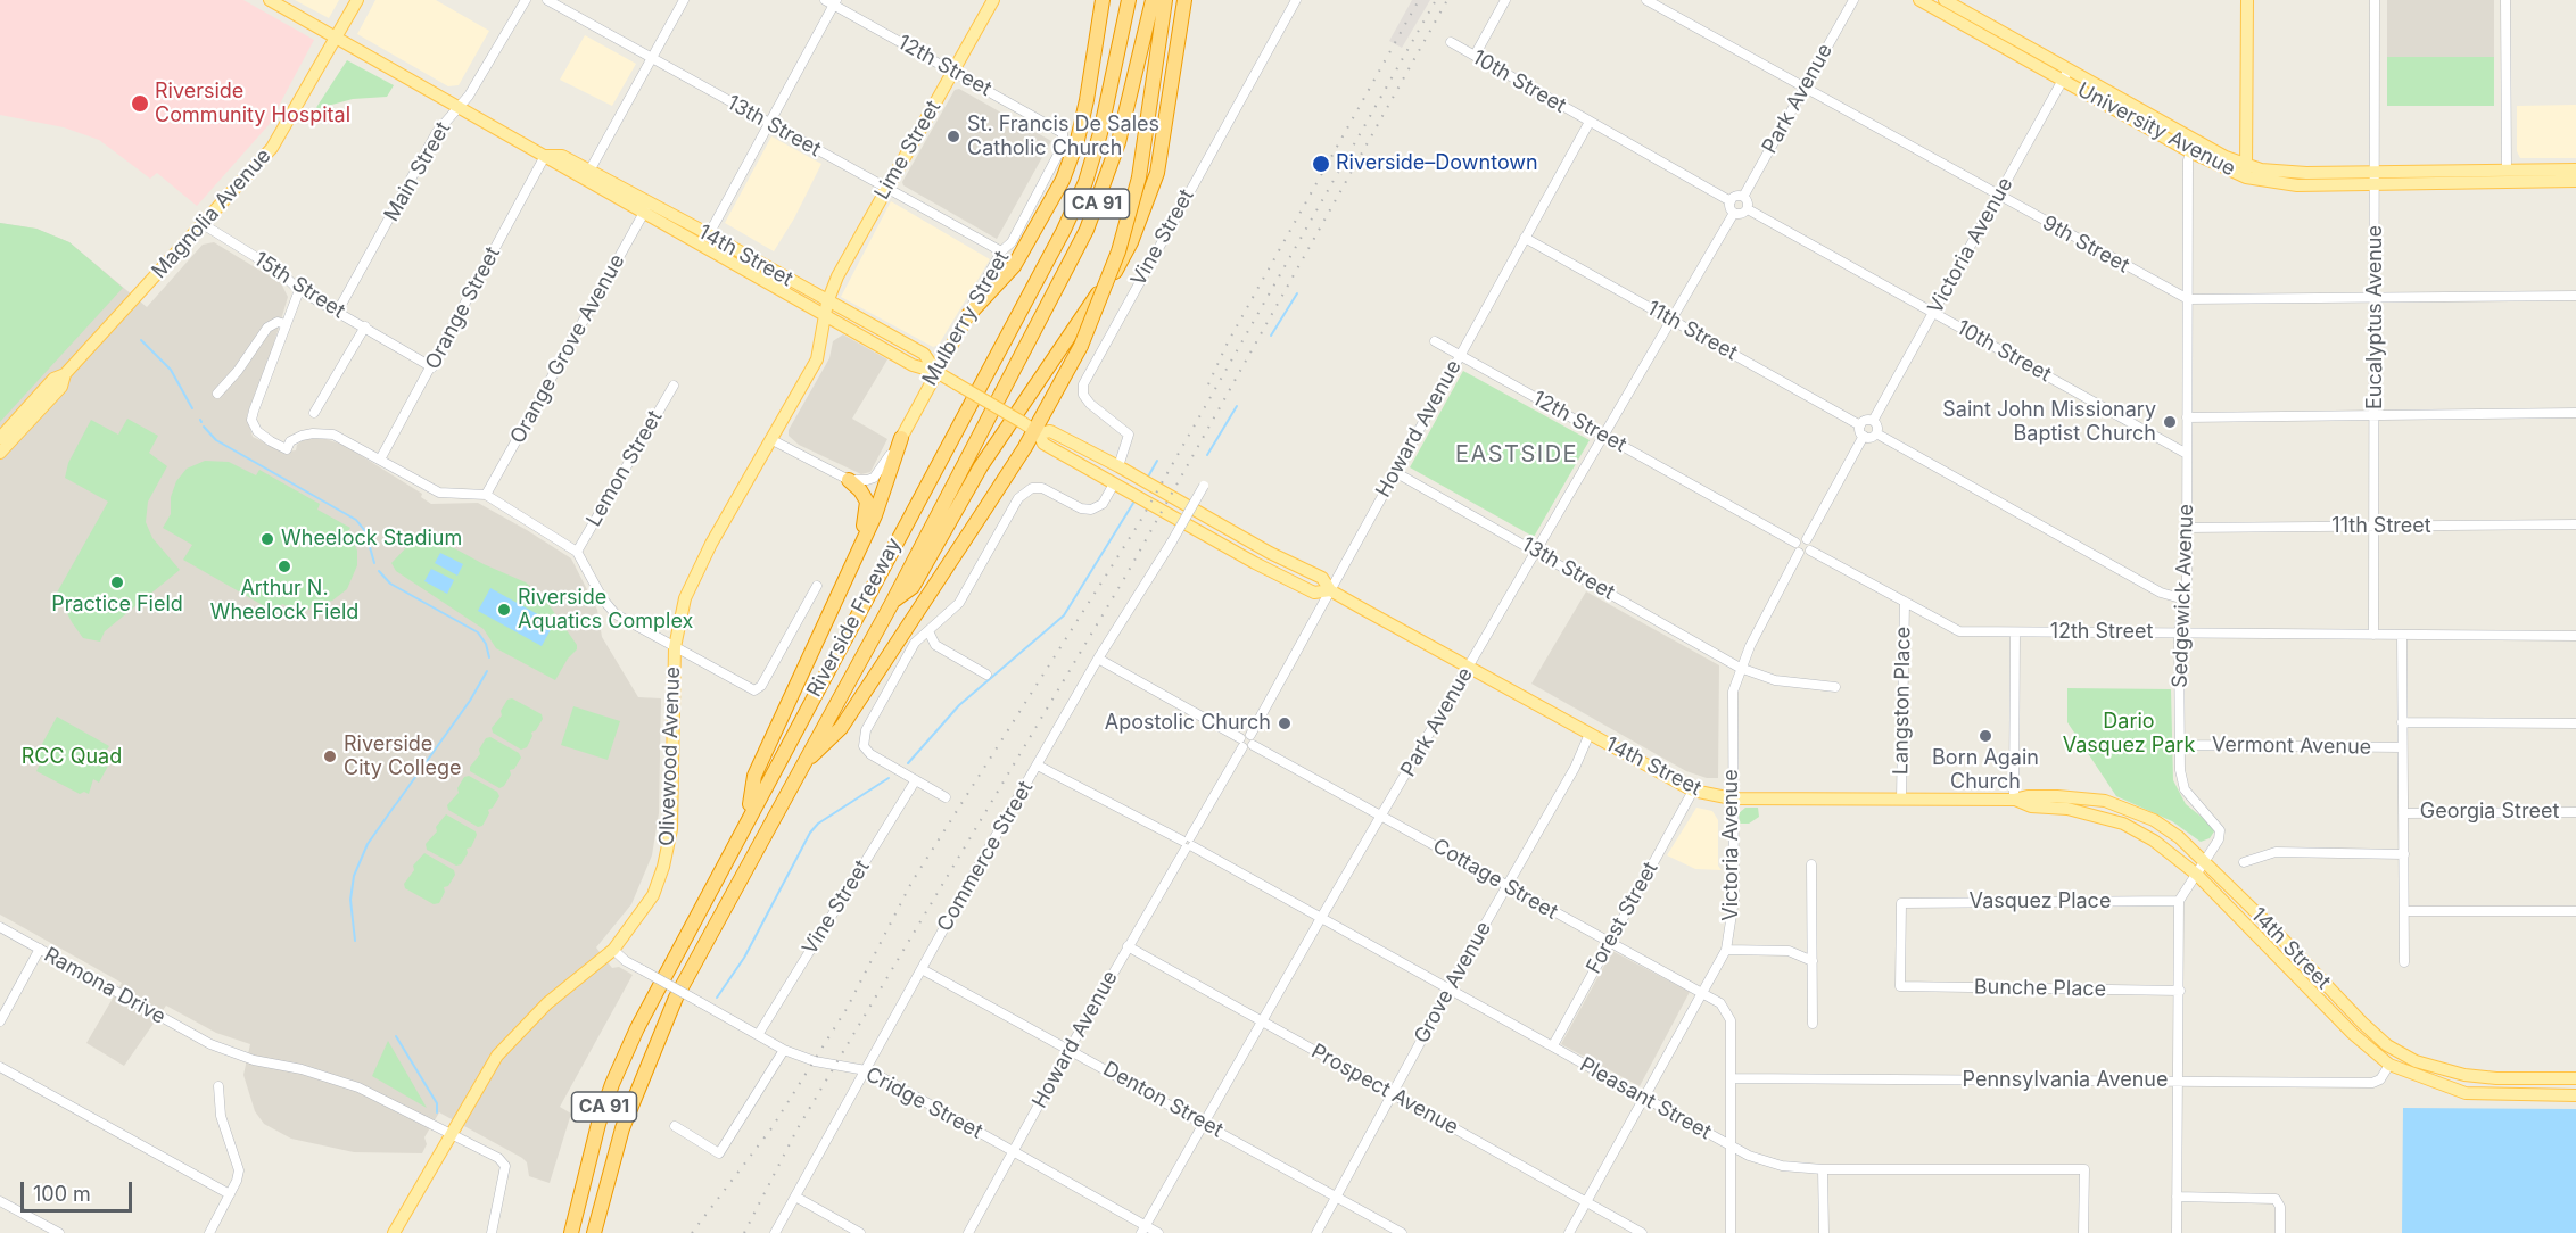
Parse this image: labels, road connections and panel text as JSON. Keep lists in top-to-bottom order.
{
  "streets": {
    "highway": ["CA 91", "Riverside Freeway"],
    "main road": [
      "University Avenue",
      "Lime Street",
      "Magnolia Avenue",
      "14th Street",
      "Mulberry Street",
      "Olivewood Avenue"
    ],
    "street": [
      "12th Street",
      "10th Street",
      "Park Avenue",
      "13th Street",
      "Main Street",
      "Vine Street",
      "9th Street",
      "Victoria Avenue",
      "15th Street",
      "Orange Street",
      "Eucalyptus Avenue",
      "11th Street",
      "Orange Grove Avenue",
      "Howard Avenue",
      "Lemon Street",
      "Sedgewick Avenue",
      "Langston Place",
      "Vermont Avenue",
      "Georgia Street",
      "Commerce Street",
      "Cottage Street",
      "Vasquez Place",
      "Forest Street",
      "Grove Avenue",
      "Ramona Drive",
      "Bunche Place",
      "Pennsylvania Avenue",
      "Prospect Avenue",
      "Pleasant Street",
      "Denton Street",
      "Cridge Street"
    ]
  },
  "crossings": [
    ["12th Street", "Park Avenue"],
    ["12th Street", "Lime Street"],
    ["12th Street", "Victoria Avenue"],
    ["12th Street", "Eucalyptus Avenue"],
    ["12th Street", "Mulberry Street"],
    ["12th Street", "Howard Avenue"],
    ["12th Street", "Sedgewick Avenue"],
    ["12th Street", "Langston Place"],
    ["10th Street", "Park Avenue"],
    ["10th Street", "Victoria Avenue"],
    ["10th Street", "Howard Avenue"],
    ["10th Street", "Sedgewick Avenue"],
    ["Park Avenue", "13th Street"],
    ["Park Avenue", "9th Street"],
    ["Park Avenue", "14th Street"],
    ["Park Avenue", "11th Street"],
    ["Park Avenue", "Cottage Street"],
    ["Park Avenue", "Prospect Avenue"],
    ["Park Avenue", "Pleasant Street"],
    ["Park Avenue", "Denton Street"],
    ["Park Avenue", "Cridge Street"],
    ["13th Street", "Lime Street"],
    ["13th Street", "Victoria Avenue"],
    ["13th Street", "Mulberry Street"],
    ["13th Street", "Howard Avenue"],
    ["University Avenue", "Victoria Avenue"],
    ["University Avenue", "Eucalyptus Avenue"],
    ["University Avenue", "Sedgewick Avenue"],
    ["Lime Street", "14th Street"],
    ["Lime Street", "Olivewood Avenue"],
    ["Main Street", "14th Street"],
    ["Main Street", "15th Street"],
    ["Magnolia Avenue", "14th Street"],
    ["Magnolia Avenue", "15th Street"],
    ["Vine Street", "14th Street"],
    ["Vine Street", "Cridge Street"],
    ["9th Street", "Victoria Avenue"],
    ["9th Street", "Eucalyptus Avenue"],
    ["9th Street", "Sedgewick Avenue"],
    ["Victoria Avenue", "14th Street"],
    ["Victoria Avenue", "11th Street"],
    ["Victoria Avenue", "Cottage Street"],
    ["Victoria Avenue", "Prospect Avenue"],
    ["Victoria Avenue", "Pleasant Street"],
    ["14th Street", "Orange Street"],
    ["14th Street", "Mulberry Street"],
    ["14th Street", "Orange Grove Avenue"],
    ["14th Street", "Howard Avenue"],
    ["14th Street", "Sedgewick Avenue"],
    ["14th Street", "Langston Place"],
    ["14th Street", "Olivewood Avenue"],
    ["14th Street", "Forest Street"],
    ["14th Street", "Grove Avenue"],
    ["14th Street", "Pennsylvania Avenue"],
    ["15th Street", "Orange Street"],
    ["Eucalyptus Avenue", "11th Street"],
    ["11th Street", "Howard Avenue"],
    ["11th Street", "Sedgewick Avenue"],
    ["Howard Avenue", "Cottage Street"],
    ["Howard Avenue", "Prospect Avenue"],
    ["Howard Avenue", "Pleasant Street"],
    ["Howard Avenue", "Denton Street"],
    ["Howard Avenue", "Cridge Street"],
    ["Sedgewick Avenue", "Vermont Avenue"],
    ["Sedgewick Avenue", "Vasquez Place"],
    ["Olivewood Avenue", "Ramona Drive"],
    ["Olivewood Avenue", "Cridge Street"],
    ["Commerce Street", "Cottage Street"],
    ["Commerce Street", "Pleasant Street"],
    ["Commerce Street", "Denton Street"],
    ["Commerce Street", "Cridge Street"],
    ["Cottage Street", "Forest Street"],
    ["Cottage Street", "Grove Avenue"],
    ["Cottage Street", "Pennsylvania Avenue"],
    ["Vasquez Place", "Bunche Place"],
    ["Forest Street", "Pleasant Street"],
    ["Grove Avenue", "Prospect Avenue"],
    ["Grove Avenue", "Pleasant Street"],
    ["Grove Avenue", "Denton Street"]
  ],
  "districts": ["EASTSIDE"],
  "parks": ["Dario Vasquez Park", "RCC Quad"],
  "places": [
    "Riverside Community Hospital",
    "St. Francis De Sales Catholic Church",
    "Riverside–Downtown",
    "Saint John Missionary Baptist Church",
    "Wheelock Stadium",
    "Arthur N. Wheelock Field",
    "Practice Field",
    "Riverside Aquatics Complex",
    "Apostolic Church",
    "Born Again Church",
    "Riverside City College"
  ],
  "scale_bar": "100 m"
}
